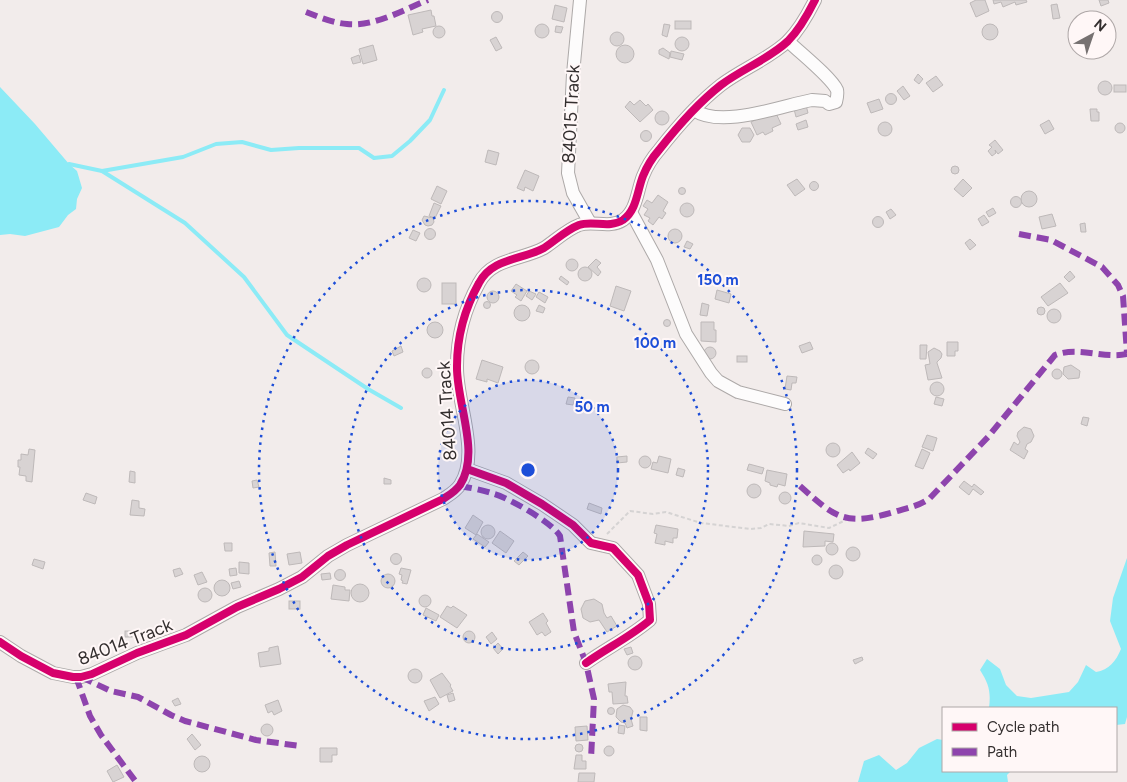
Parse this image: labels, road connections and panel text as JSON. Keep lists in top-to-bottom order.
{
  "streets": {
    "street": ["84015 Track", "84014 Track"]
  },
  "crossings": [
    ["84015 Track", "84014 Track"]
  ],
  "legend": ["Cycle path", "Path"],
  "north": "top right",
  "rings": ["150 m", "100 m", "50 m"]
}
